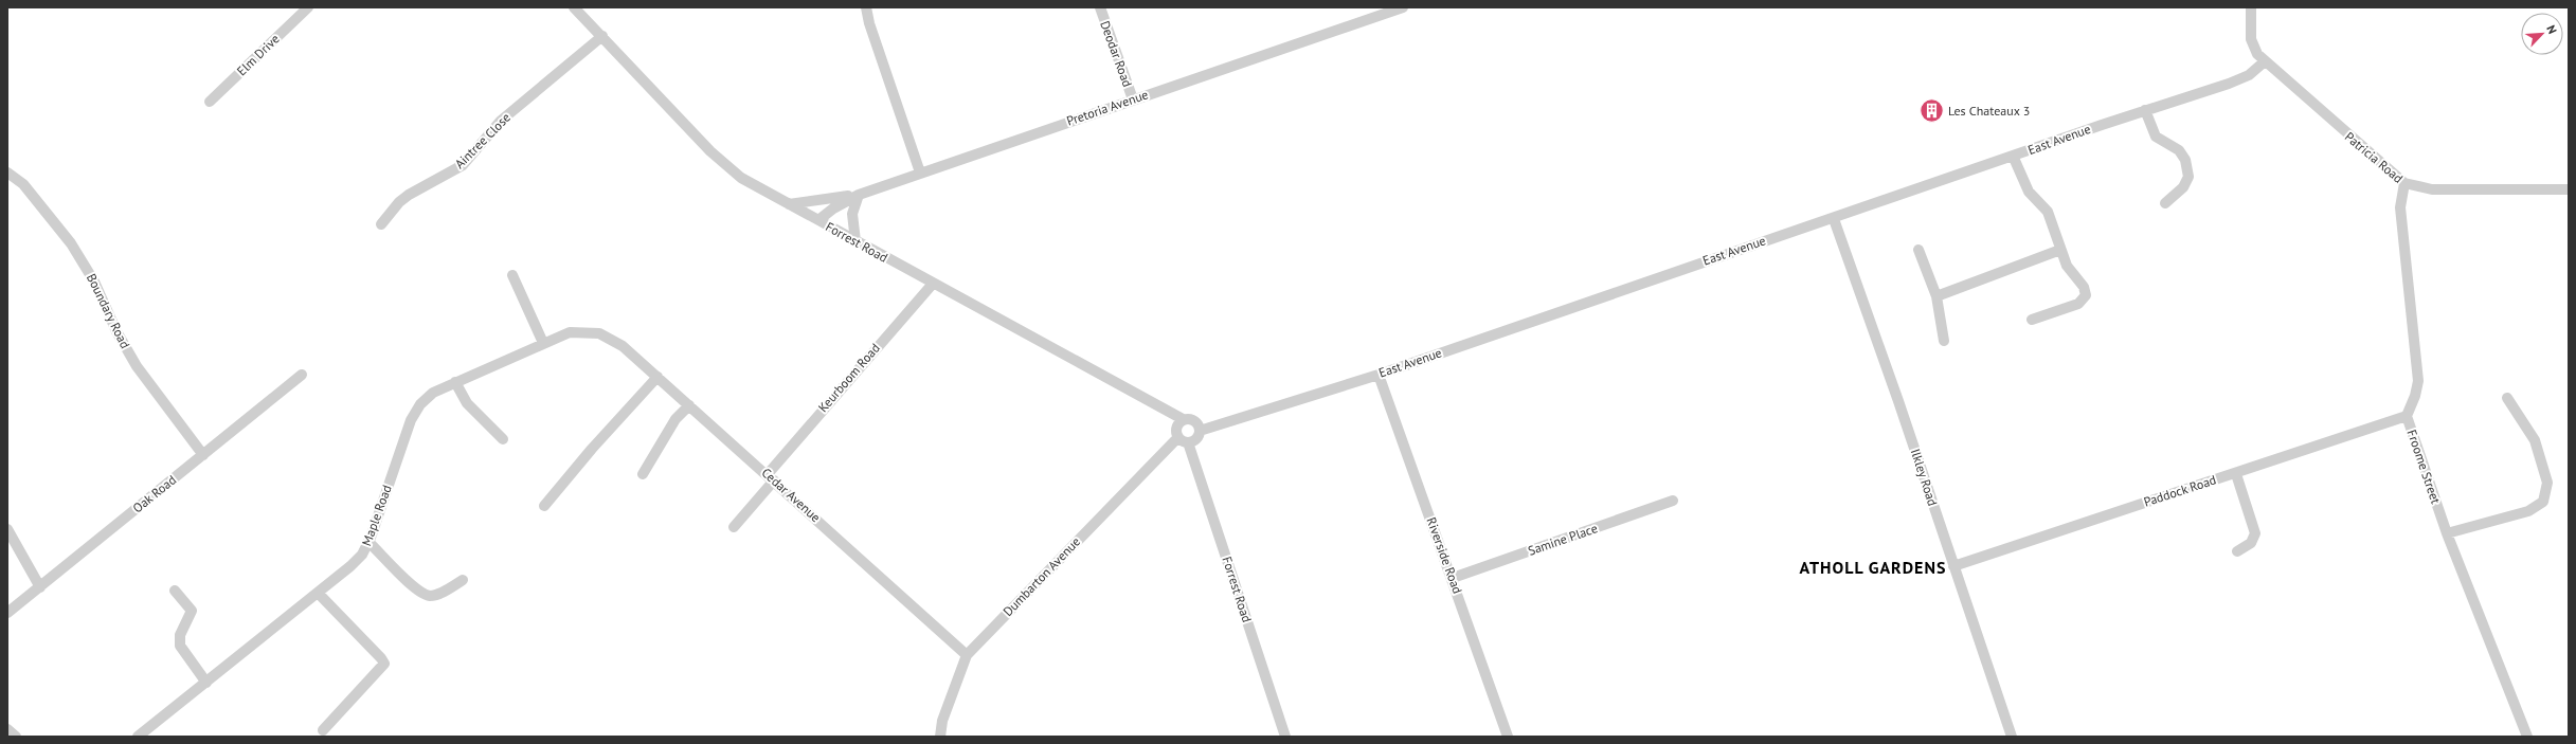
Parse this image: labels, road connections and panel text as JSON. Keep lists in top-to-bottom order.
{
  "streets": {
    "street": [
      "Deodar Road",
      "Elm Drive",
      "Pretoria Avenue",
      "East Avenue",
      "Aintree Close",
      "Patricia Road",
      "Forrest Road",
      "Boundary Road",
      "Keurboom Road",
      "Froome Street",
      "Ilkley Road",
      "Paddock Road",
      "Oak Road",
      "Cedar Avenue",
      "Maple Road",
      "Samine Place",
      "Riverside Road",
      "Dumbarton Avenue"
    ]
  },
  "crossings": [
    ["Deodar Road", "Pretoria Avenue"],
    ["Pretoria Avenue", "Forrest Road"],
    ["East Avenue", "Patricia Road"],
    ["East Avenue", "Forrest Road"],
    ["East Avenue", "Ilkley Road"],
    ["East Avenue", "Riverside Road"],
    ["East Avenue", "Dumbarton Avenue"],
    ["Aintree Close", "Forrest Road"],
    ["Patricia Road", "Froome Street"],
    ["Forrest Road", "Keurboom Road"],
    ["Forrest Road", "Dumbarton Avenue"],
    ["Boundary Road", "Oak Road"],
    ["Keurboom Road", "Cedar Avenue"],
    ["Froome Street", "Paddock Road"],
    ["Ilkley Road", "Paddock Road"],
    ["Cedar Avenue", "Maple Road"],
    ["Cedar Avenue", "Dumbarton Avenue"],
    ["Samine Place", "Riverside Road"]
  ],
  "districts": ["ATHOLL GARDENS"],
  "places": {
    "building": ["Les Chateaux 3"]
  },
  "north": "top right"
}
